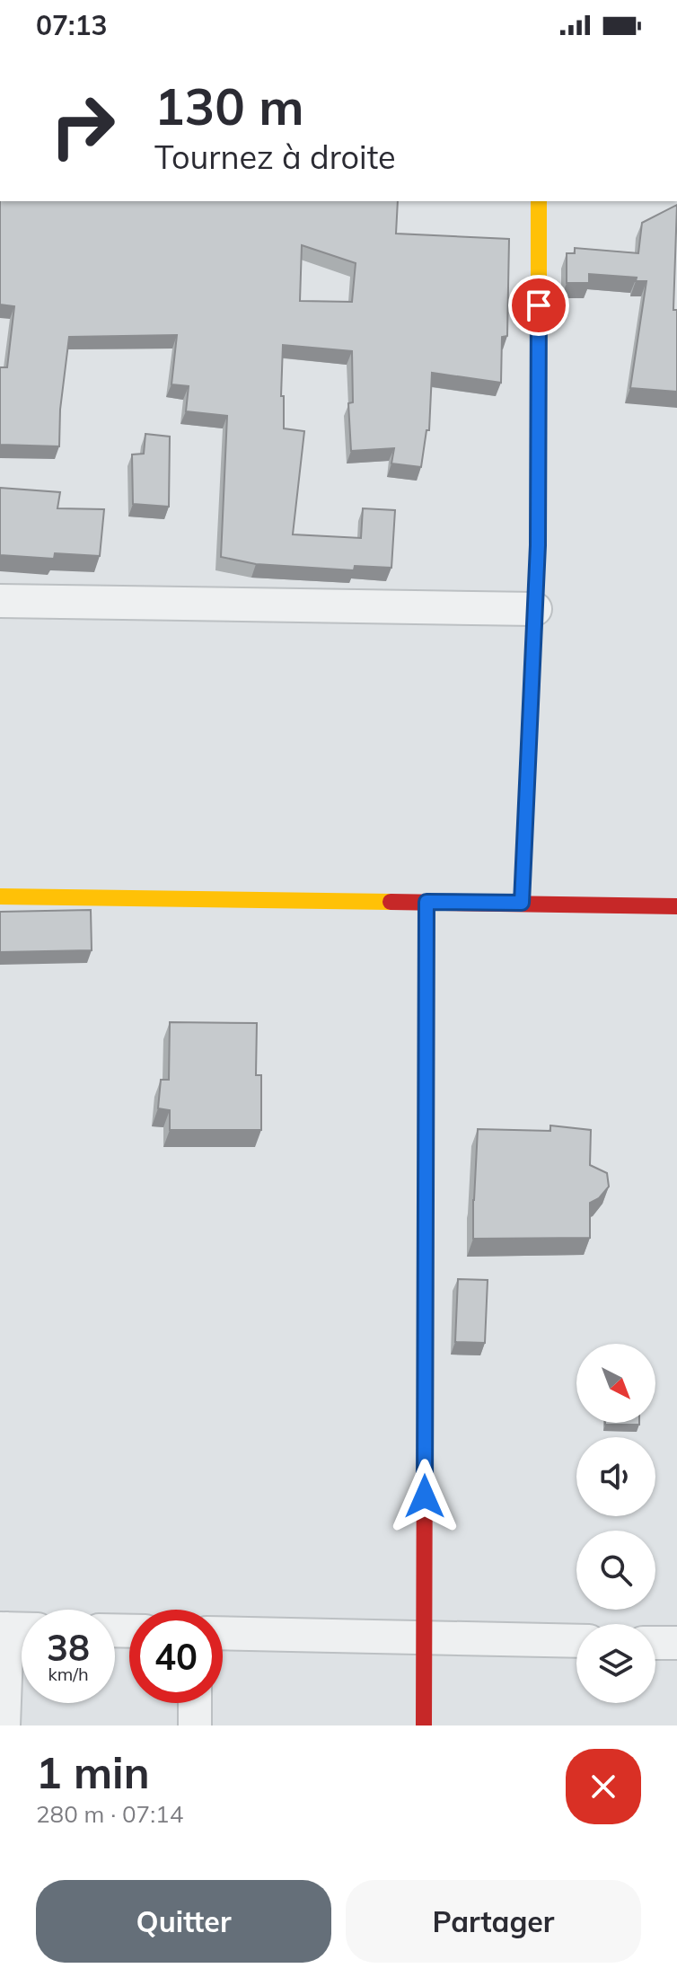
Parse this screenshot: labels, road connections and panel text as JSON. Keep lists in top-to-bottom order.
{
  "north": "bottom right",
  "page": {
    "status": "07:13",
    "turn": ["130 m", "Tournez à droite"],
    "speed": "38 km/h",
    "limit": "40",
    "heading": ["1 min", "280 m · 07:14"],
    "buttons": ["Quitter", "Partager"]
  }
}
